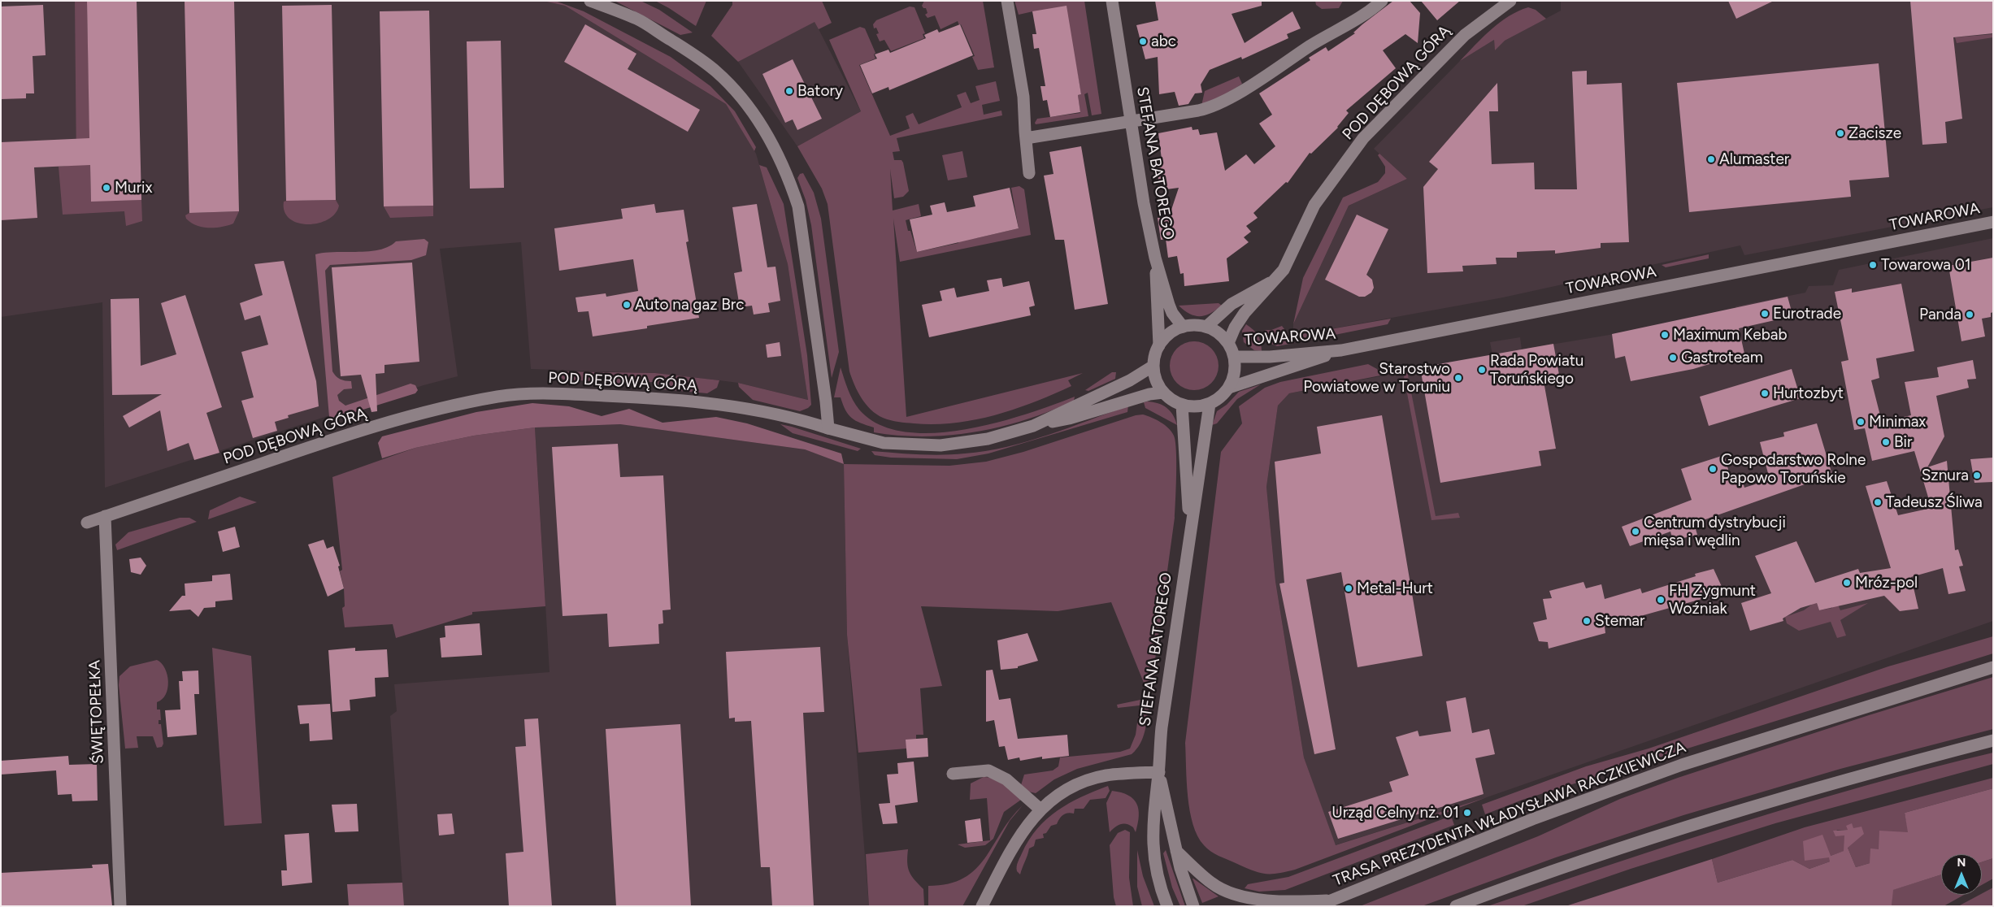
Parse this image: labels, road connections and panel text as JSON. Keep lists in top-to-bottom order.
{
  "streets": {
    "street": [
      "POD DĘBOWĄ GÓRĄ",
      "STEFANA BATOREGO",
      "TOWAROWA",
      "ŚWIĘTOPEŁKA",
      "TRASA PREZYDENTA WŁADYSŁAWA RACZKIEWICZA"
    ]
  },
  "crossings": [
    ["POD DĘBOWĄ GÓRĄ", "STEFANA BATOREGO"],
    ["POD DĘBOWĄ GÓRĄ", "TOWAROWA"],
    ["POD DĘBOWĄ GÓRĄ", "ŚWIĘTOPEŁKA"],
    ["STEFANA BATOREGO", "TOWAROWA"]
  ],
  "places": [
    "abc",
    "Batory",
    "Zacisze",
    "Alumaster",
    "Murix",
    "Towarowa 01",
    "Auto na gaz Brc",
    "Eurotrade",
    "Panda",
    "Maximum Kebab",
    "Gastroteam",
    "Rada Powiatu Toruńskiego",
    "Starostwo Powiatowe w Toruniu",
    "Hurtozbyt",
    "Minimax",
    "Bir",
    "Gospodarstwo Rolne Papowo Toruńskie",
    "Sznura",
    "Tadeusz Śliwa",
    "Centrum dystrybucji mięsa i wędlin",
    "Mróz-pol",
    "Metal-Hurt",
    "FH Zygmunt Woźniak",
    "Stemar",
    "Urząd Celny nż. 01"
  ],
  "north": "top"
}
